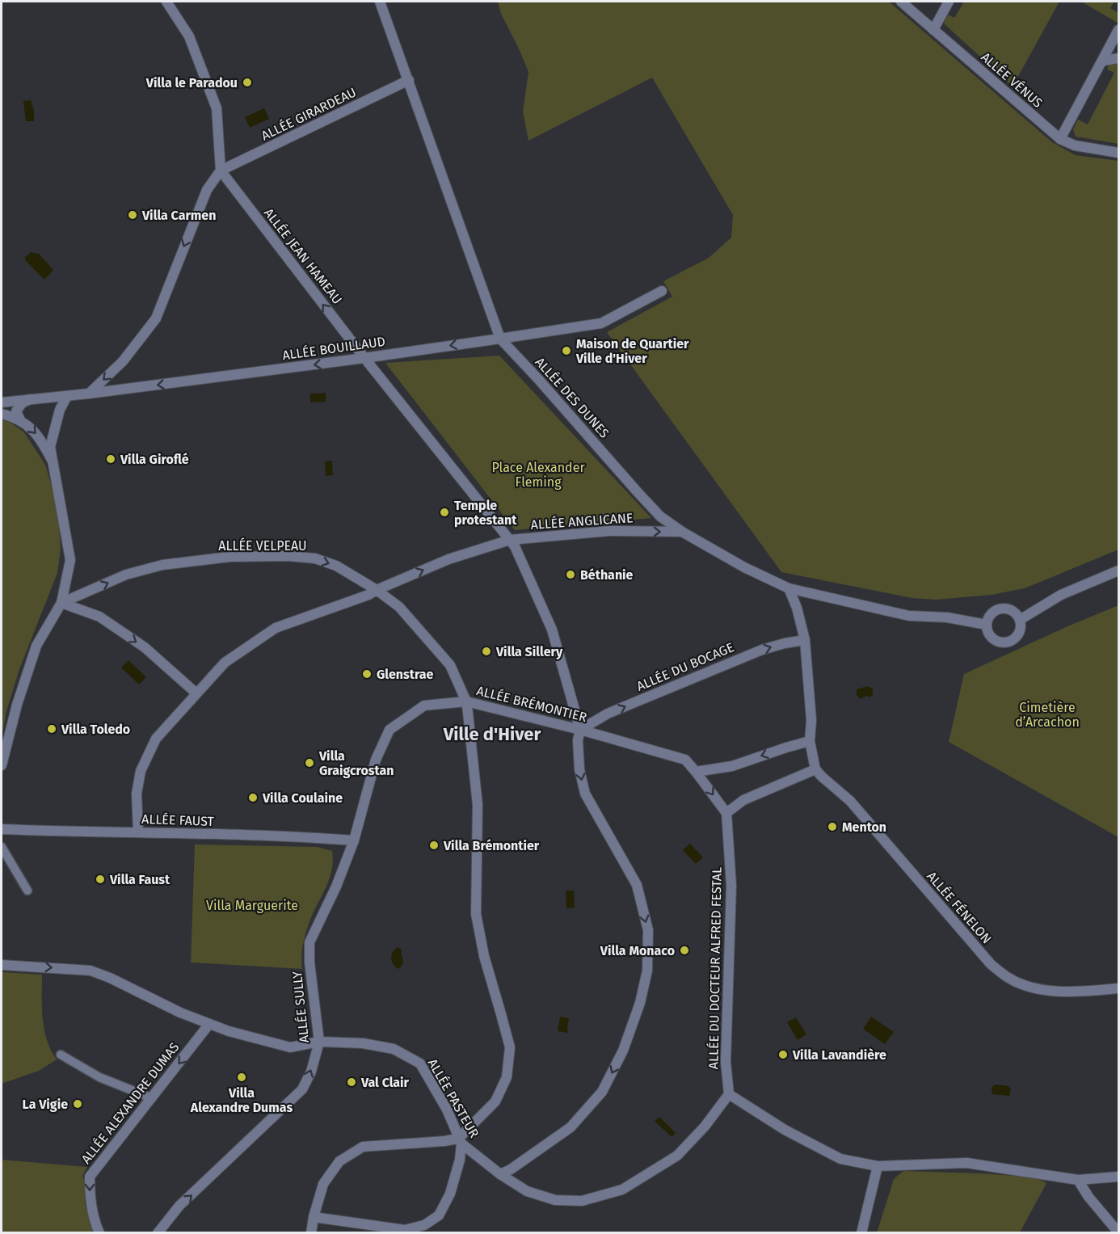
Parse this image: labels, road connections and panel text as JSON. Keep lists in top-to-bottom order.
{
  "streets": {
    "street": [
      "ALLÉE VÉNUS",
      "ALLÉE GIRARDEAU",
      "ALLÉE JEAN HAMEAU",
      "ALLÉE BOUILLAUD",
      "ALLÉE DES DUNES",
      "ALLÉE ANGLICANE",
      "ALLÉE VELPEAU",
      "ALLÉE DU BOCAGE",
      "ALLÉE BRÉMONTIER",
      "ALLÉE FAUST",
      "ALLÉE FÉNELON",
      "ALLÉE DU DOCTEUR ALFRED FESTAL",
      "ALLÉE SULLY",
      "ALLÉE PASTEUR",
      "ALLÉE ALEXANDRE DUMAS"
    ]
  },
  "crossings": [
    ["ALLÉE GIRARDEAU", "ALLÉE JEAN HAMEAU"],
    ["ALLÉE GIRARDEAU", "ALLÉE DES DUNES"],
    ["ALLÉE JEAN HAMEAU", "ALLÉE BOUILLAUD"],
    ["ALLÉE JEAN HAMEAU", "ALLÉE ANGLICANE"],
    ["ALLÉE JEAN HAMEAU", "ALLÉE DU BOCAGE"],
    ["ALLÉE JEAN HAMEAU", "ALLÉE BRÉMONTIER"],
    ["ALLÉE JEAN HAMEAU", "ALLÉE PASTEUR"],
    ["ALLÉE BOUILLAUD", "ALLÉE DES DUNES"],
    ["ALLÉE DES DUNES", "ALLÉE ANGLICANE"],
    ["ALLÉE ANGLICANE", "ALLÉE VELPEAU"],
    ["ALLÉE ANGLICANE", "ALLÉE FAUST"],
    ["ALLÉE VELPEAU", "ALLÉE BRÉMONTIER"],
    ["ALLÉE VELPEAU", "ALLÉE PASTEUR"],
    ["ALLÉE DU BOCAGE", "ALLÉE BRÉMONTIER"],
    ["ALLÉE BRÉMONTIER", "ALLÉE FAUST"],
    ["ALLÉE BRÉMONTIER", "ALLÉE DU DOCTEUR ALFRED FESTAL"],
    ["ALLÉE BRÉMONTIER", "ALLÉE SULLY"],
    ["ALLÉE FAUST", "ALLÉE SULLY"],
    ["ALLÉE DU DOCTEUR ALFRED FESTAL", "ALLÉE PASTEUR"],
    ["ALLÉE SULLY", "ALLÉE PASTEUR"],
    ["ALLÉE PASTEUR", "ALLÉE ALEXANDRE DUMAS"]
  ],
  "one_way": [
    "ALLÉE BOUILLAUD",
    "ALLÉE ANGLICANE",
    "ALLÉE DU BOCAGE",
    "ALLÉE SULLY",
    "ALLÉE ALEXANDRE DUMAS"
  ],
  "districts": ["Ville d'Hiver"],
  "parks": ["Place Alexander Fleming", "Cimetière d’Arcachon", "Villa Marguerite"],
  "places": [
    "Villa le Paradou",
    "Villa Carmen",
    "Maison de Quartier Ville d'Hiver",
    "Villa Giroflé",
    "Temple protestant",
    "Béthanie",
    "Villa Sillery",
    "Glenstrae",
    "Villa Toledo",
    "Villa Graigcrostan",
    "Villa Coulaine",
    "Menton",
    "Villa Brémontier",
    "Villa Faust",
    "Villa Monaco",
    "Villa Lavandière",
    "Villa Alexandre Dumas",
    "Val Clair",
    "La Vigie"
  ]
}
